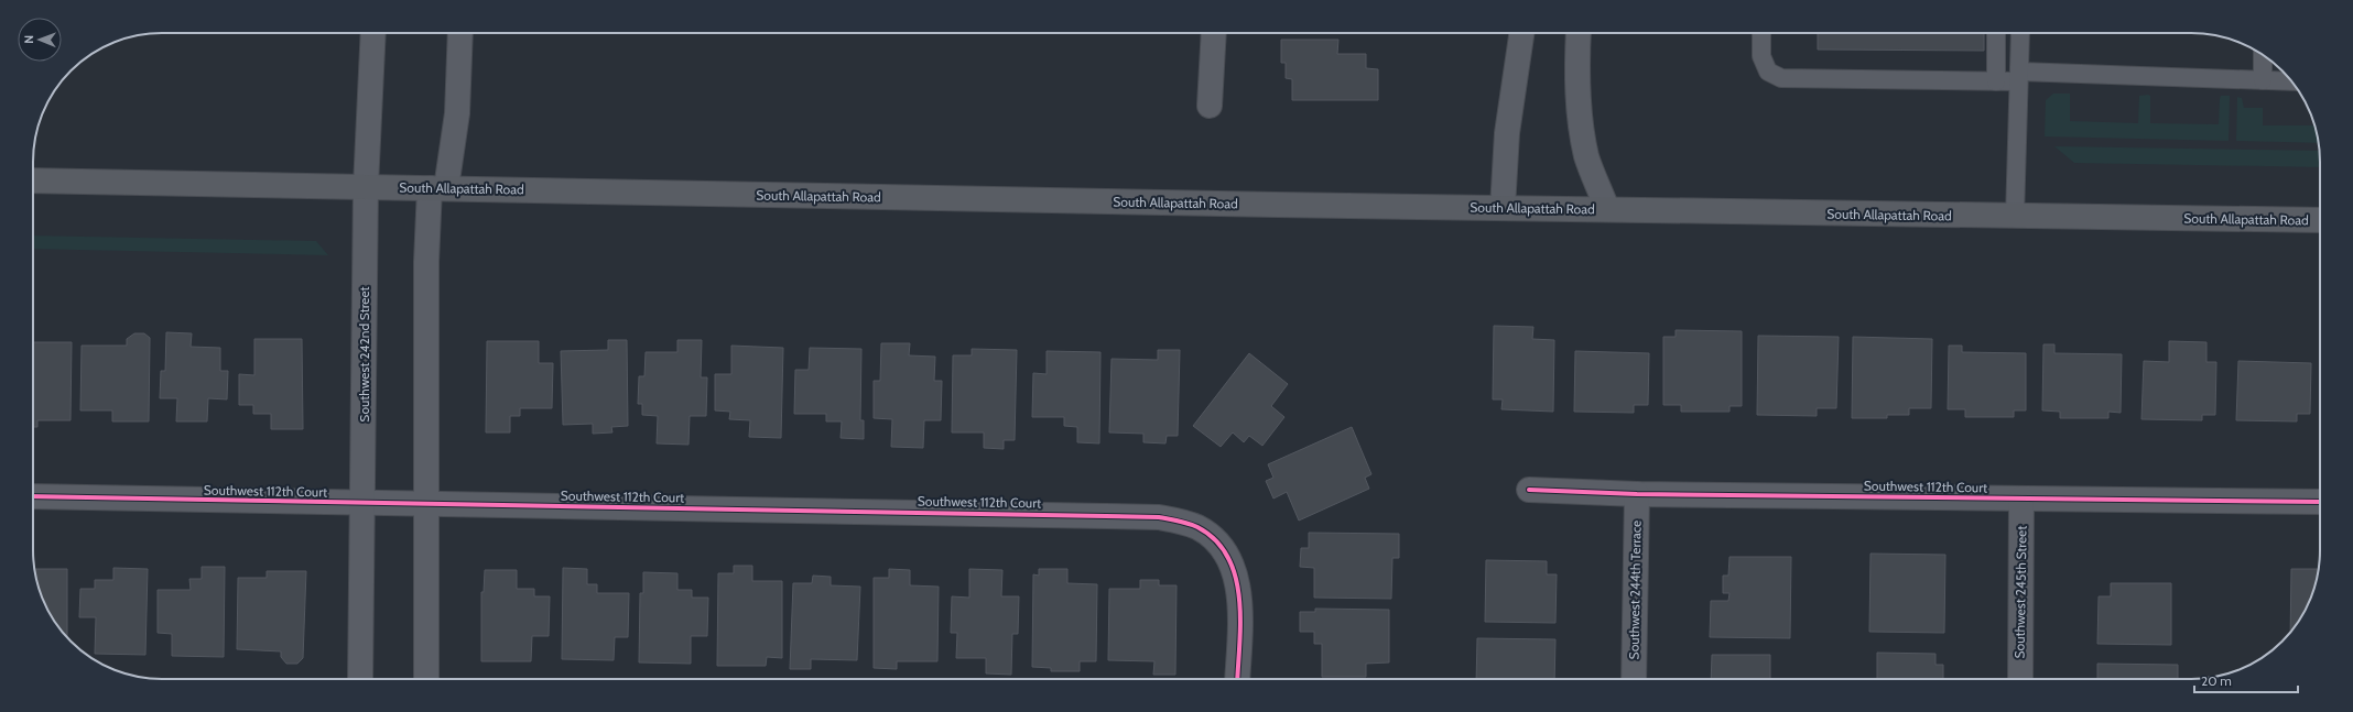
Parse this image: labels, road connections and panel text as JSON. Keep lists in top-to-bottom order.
{
  "streets": {
    "main road": ["South Allapattah Road"],
    "street": [
      "Southwest 242nd Street",
      "Southwest 112th Court",
      "Southwest 244th Terrace",
      "Southwest 245th Street"
    ]
  },
  "crossings": [
    ["South Allapattah Road", "Southwest 242nd Street"],
    ["Southwest 242nd Street", "Southwest 112th Court"],
    ["Southwest 112th Court", "Southwest 244th Terrace"],
    ["Southwest 112th Court", "Southwest 245th Street"]
  ],
  "scale_bar": "20 m",
  "north": "left"
}
